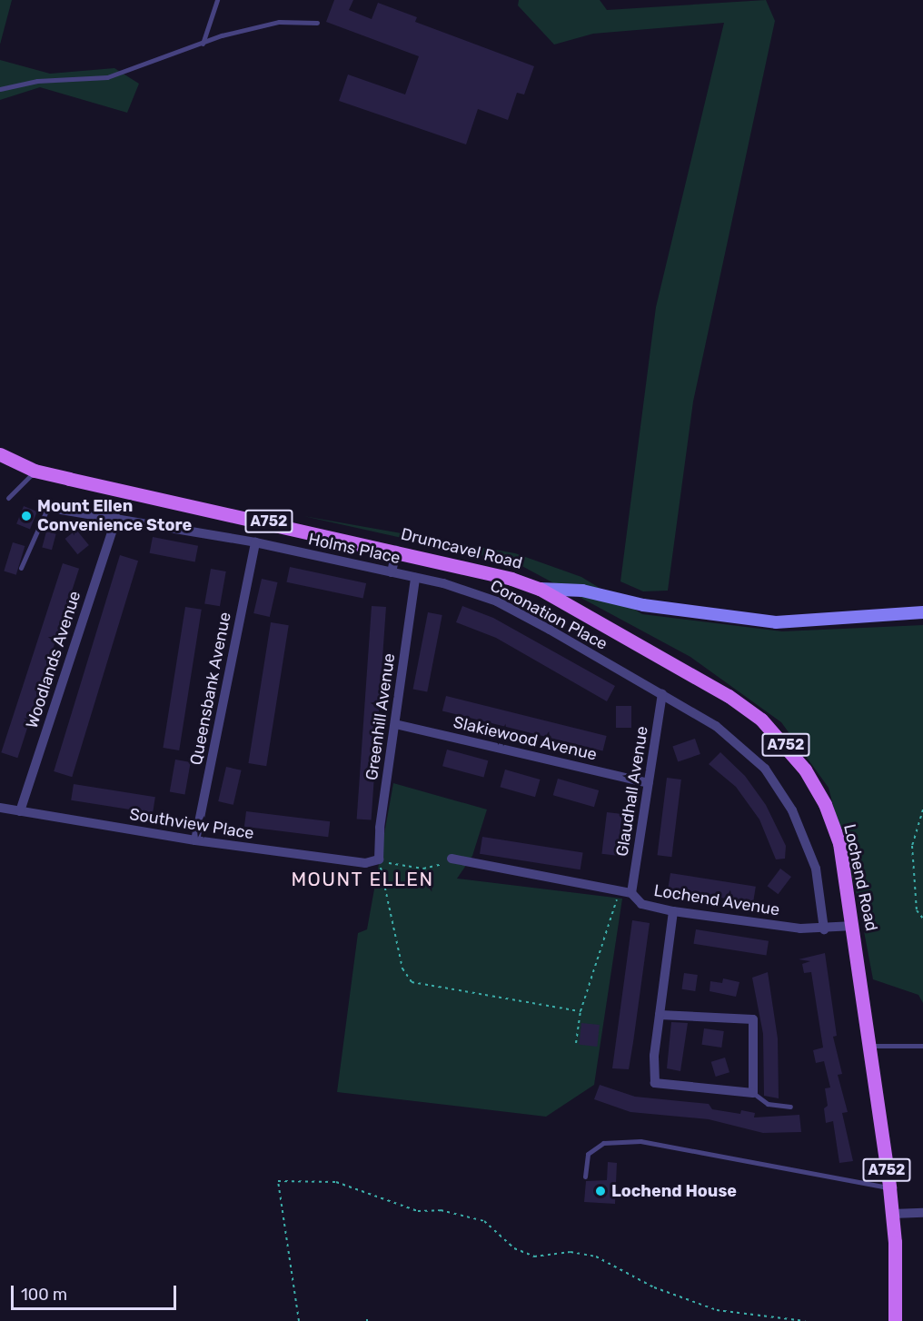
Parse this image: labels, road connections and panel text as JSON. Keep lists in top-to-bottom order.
{
  "streets": {
    "main road": ["A752", "Drumcavel Road", "Lochend Road"],
    "street": [
      "Holms Place",
      "Coronation Place",
      "Woodlands Avenue",
      "Queensbank Avenue",
      "Greenhill Avenue",
      "Slakiewood Avenue",
      "Glaudhall Avenue",
      "Southview Place",
      "Lochend Avenue"
    ]
  },
  "crossings": [
    ["Holms Place", "Coronation Place"],
    ["Holms Place", "Woodlands Avenue"],
    ["Holms Place", "Queensbank Avenue"],
    ["Holms Place", "Greenhill Avenue"],
    ["Drumcavel Road", "Lochend Road"],
    ["Coronation Place", "Greenhill Avenue"],
    ["Coronation Place", "Glaudhall Avenue"],
    ["Coronation Place", "Lochend Avenue"],
    ["Woodlands Avenue", "Southview Place"],
    ["Queensbank Avenue", "Southview Place"],
    ["Greenhill Avenue", "Slakiewood Avenue"],
    ["Greenhill Avenue", "Southview Place"],
    ["Slakiewood Avenue", "Glaudhall Avenue"],
    ["Glaudhall Avenue", "Lochend Avenue"],
    ["Lochend Road", "Lochend Avenue"]
  ],
  "districts": ["MOUNT ELLEN"],
  "places": ["Mount Ellen Convenience Store", "Lochend House"],
  "scale_bar": "100 m"
}
